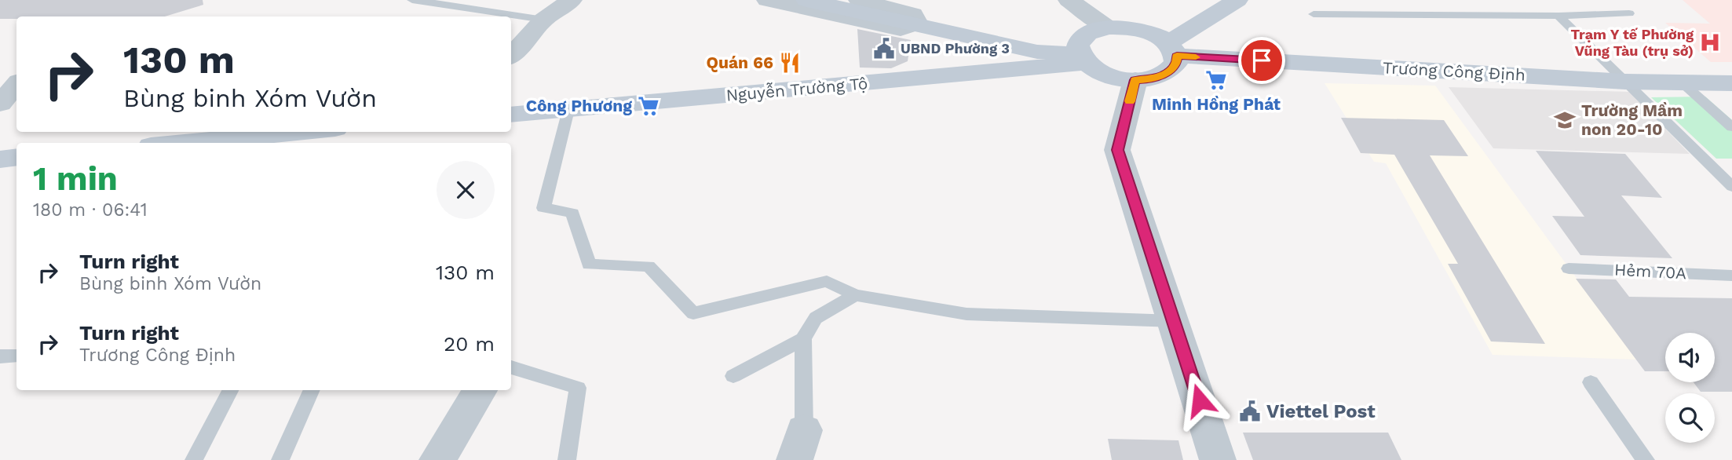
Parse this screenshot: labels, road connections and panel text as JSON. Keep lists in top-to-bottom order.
{
  "streets": {
    "main road": ["Trương Công Định", "Nguyễn Trường Tộ"],
    "lane": ["Hẻm 70A"]
  },
  "places": {
    "hospital": ["Trạm Y tế Phường Vũng Tàu (trụ sở)"],
    "public building": ["UBND Phường 3", "Viettel Post"],
    "restaurant": ["Quán 66"],
    "supermarket": ["Minh Hồng Phát", "Công Phương"],
    "school or university": ["Trường Mầm non 20-10"]
  },
  "page": {
    "turn": ["130 m", "Bùng binh Xóm Vườn"],
    "heading": ["1 min", "180 m · 06:41"],
    "list": [
      {
        "name": "Turn right",
        "note": "Bùng binh Xóm Vườn",
        "value": "130 m"
      },
      {
        "name": "Turn right",
        "note": "Trương Công Định",
        "value": "20 m"
      }
    ]
  }
}
